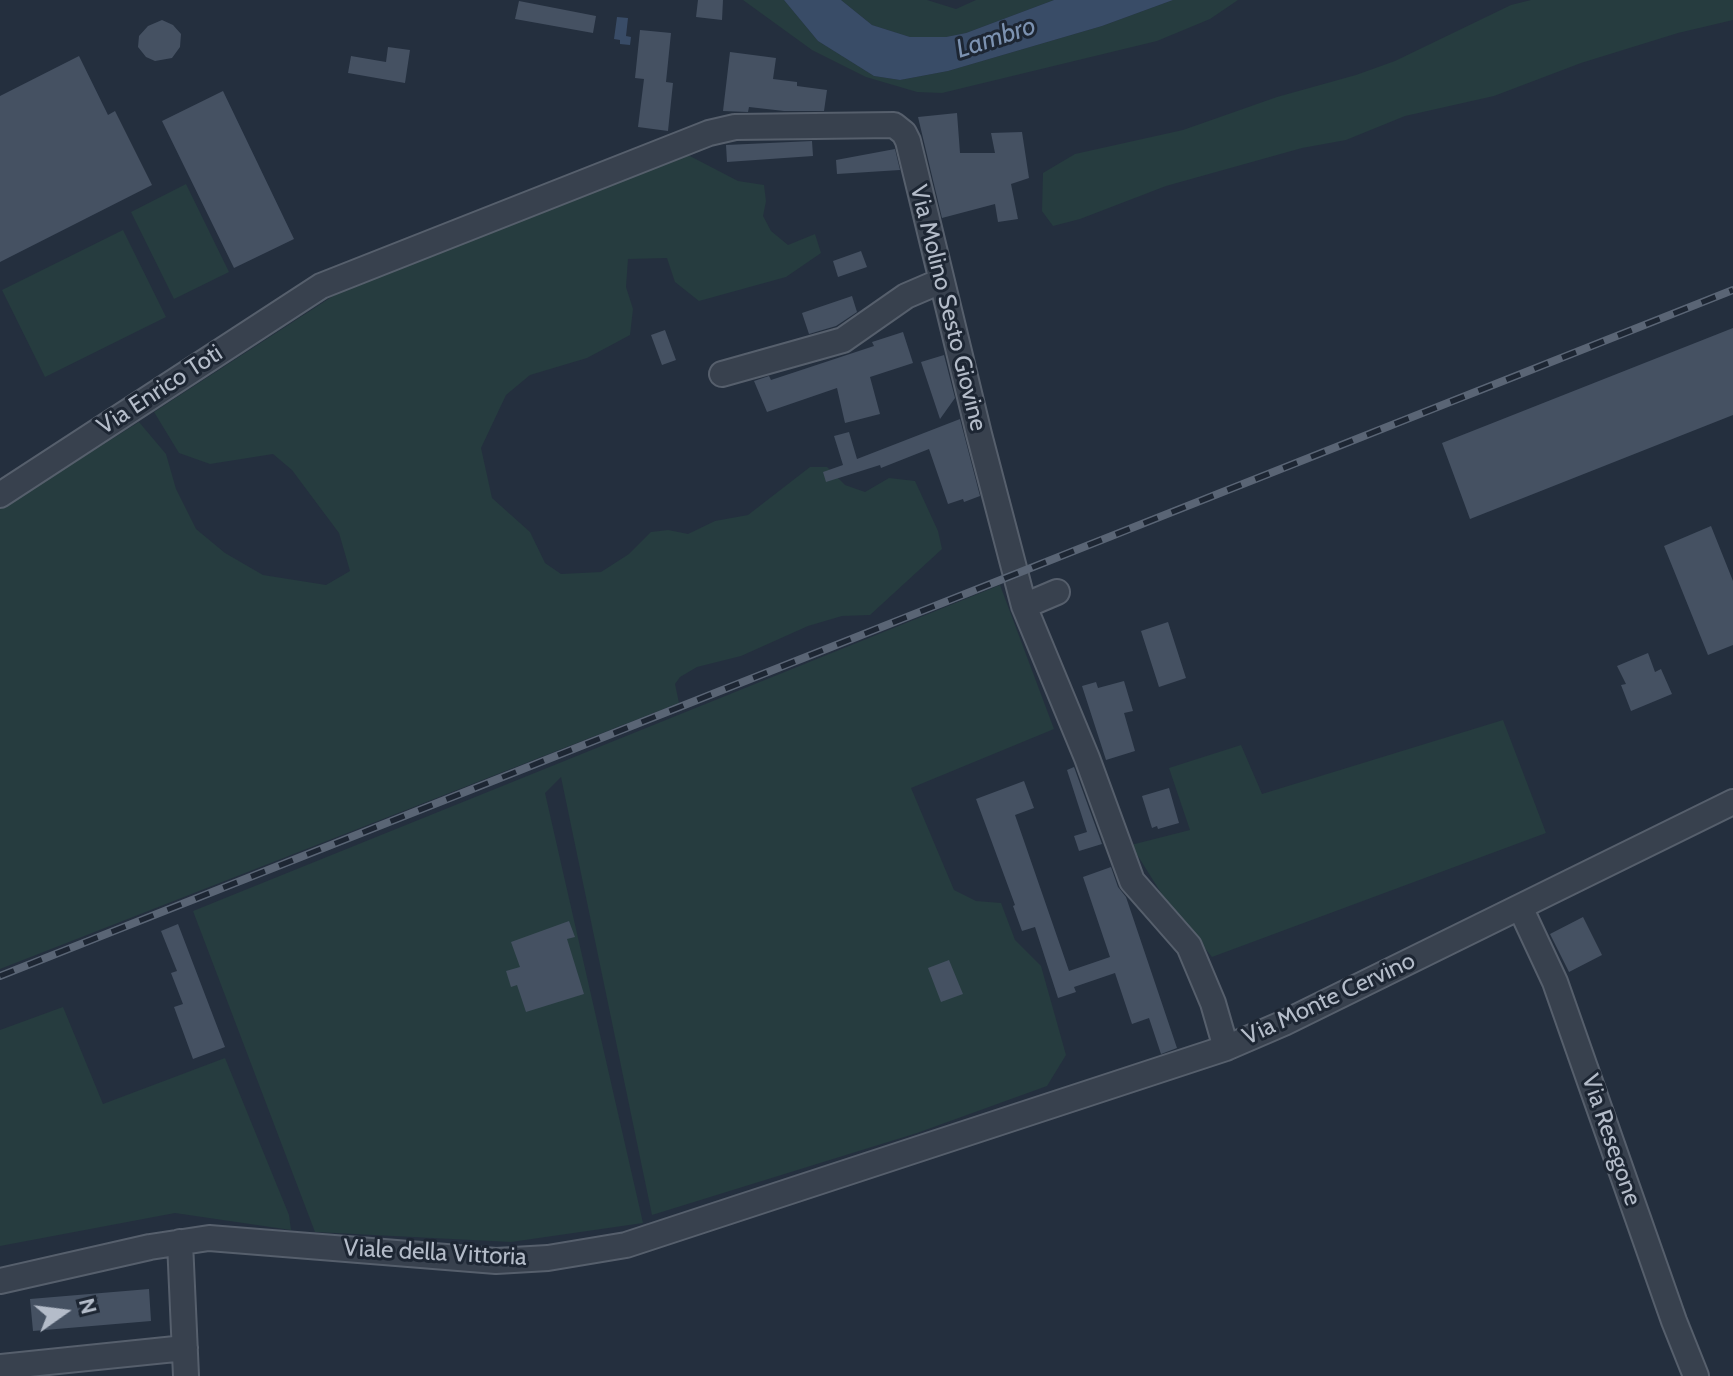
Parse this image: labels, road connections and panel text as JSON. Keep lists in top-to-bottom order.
{
  "streets": {
    "street": [
      "Via Molino Sesto Giovine",
      "Via Enrico Toti",
      "Via Monte Cervino",
      "Via Resegone",
      "Viale della Vittoria"
    ]
  },
  "crossings": [
    ["Via Molino Sesto Giovine", "Via Enrico Toti"],
    ["Via Molino Sesto Giovine", "Via Monte Cervino"],
    ["Via Monte Cervino", "Via Resegone"],
    ["Via Monte Cervino", "Viale della Vittoria"]
  ],
  "water": ["Lambro"],
  "north": "right"
}
